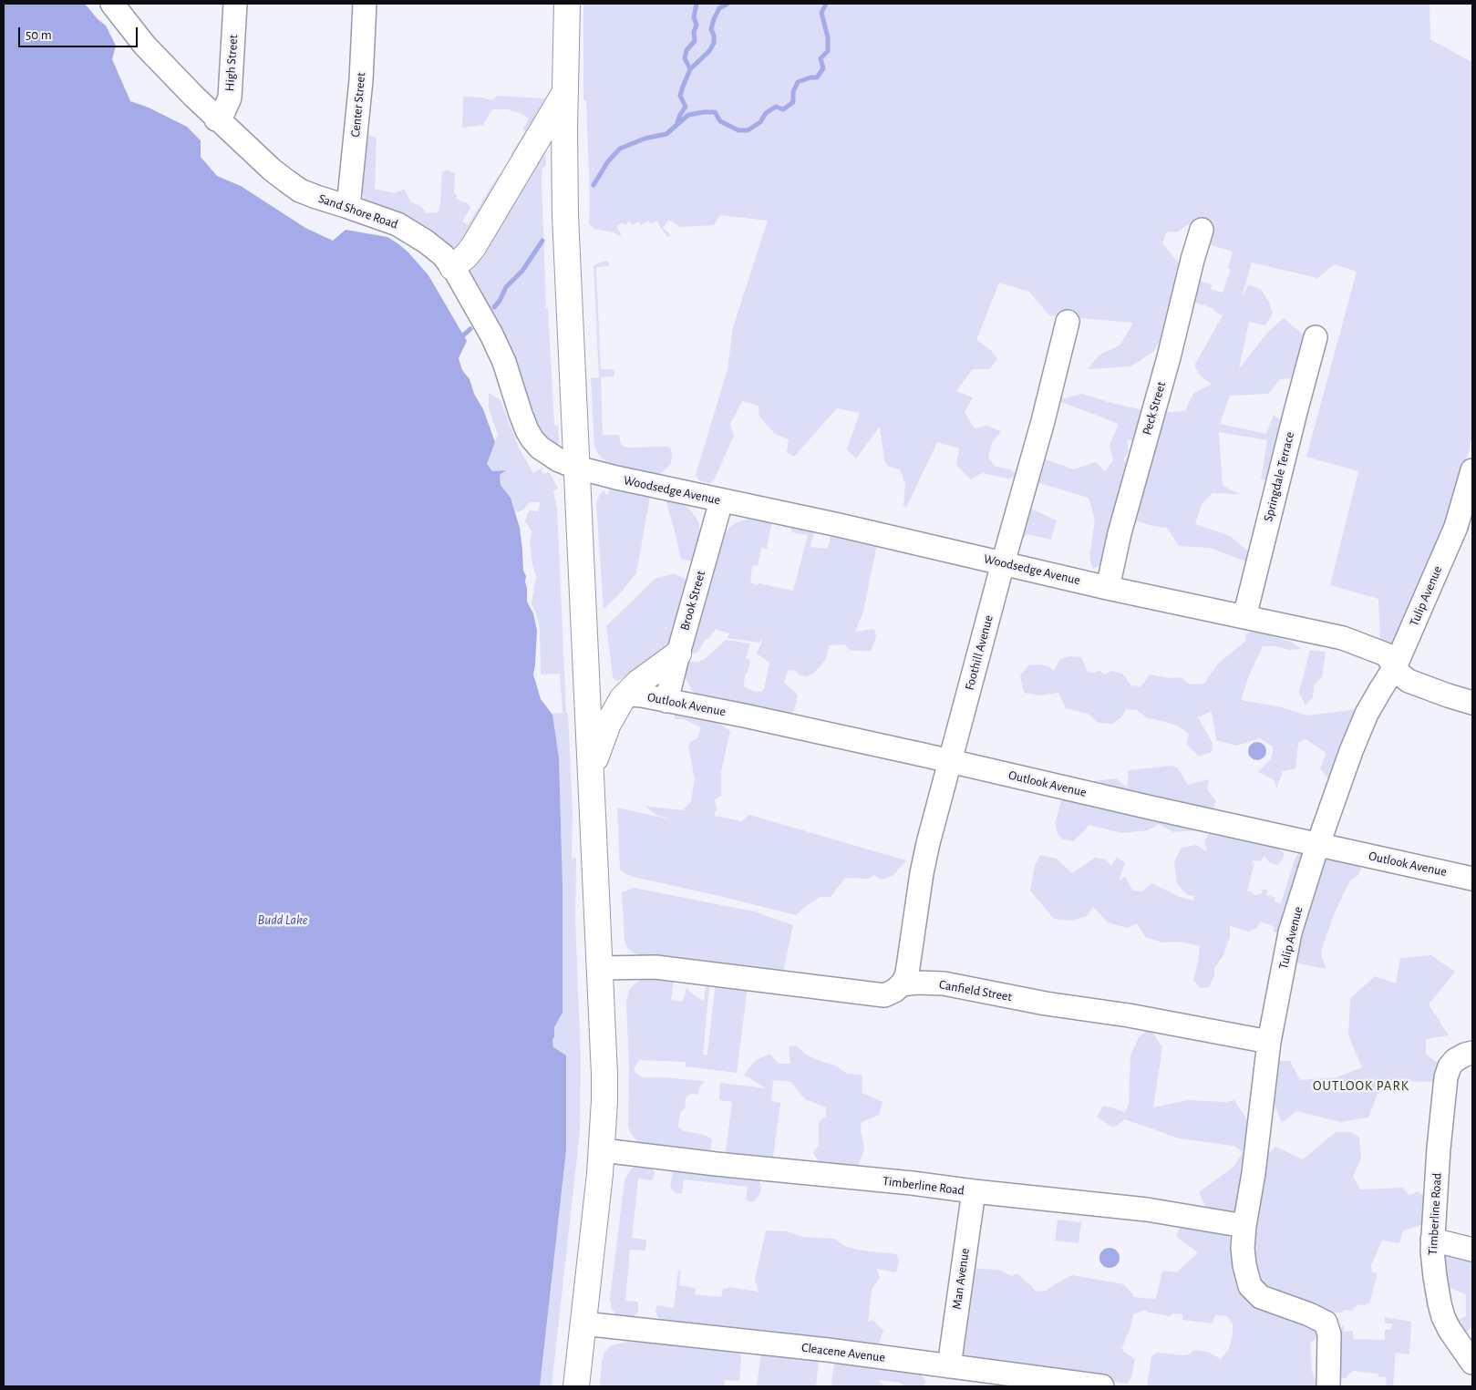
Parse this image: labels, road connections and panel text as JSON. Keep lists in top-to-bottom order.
{
  "streets": {
    "street": [
      "High Street",
      "Center Street",
      "Sand Shore Road",
      "Peck Street",
      "Springdale Terrace",
      "Woodsedge Avenue",
      "Tulip Avenue",
      "Brook Street",
      "Foothill Avenue",
      "Outlook Avenue",
      "Canfield Street",
      "Timberline Road",
      "Man Avenue",
      "Cleacene Avenue"
    ]
  },
  "crossings": [
    ["High Street", "Sand Shore Road"],
    ["Center Street", "Sand Shore Road"],
    ["Sand Shore Road", "Woodsedge Avenue"],
    ["Peck Street", "Woodsedge Avenue"],
    ["Springdale Terrace", "Woodsedge Avenue"],
    ["Woodsedge Avenue", "Tulip Avenue"],
    ["Woodsedge Avenue", "Brook Street"],
    ["Woodsedge Avenue", "Foothill Avenue"],
    ["Tulip Avenue", "Outlook Avenue"],
    ["Tulip Avenue", "Canfield Street"],
    ["Tulip Avenue", "Timberline Road"],
    ["Brook Street", "Outlook Avenue"],
    ["Foothill Avenue", "Outlook Avenue"],
    ["Foothill Avenue", "Canfield Street"],
    ["Timberline Road", "Man Avenue"],
    ["Man Avenue", "Cleacene Avenue"]
  ],
  "districts": ["OUTLOOK PARK"],
  "water": ["Budd Lake"],
  "scale_bar": "50 m"
}
